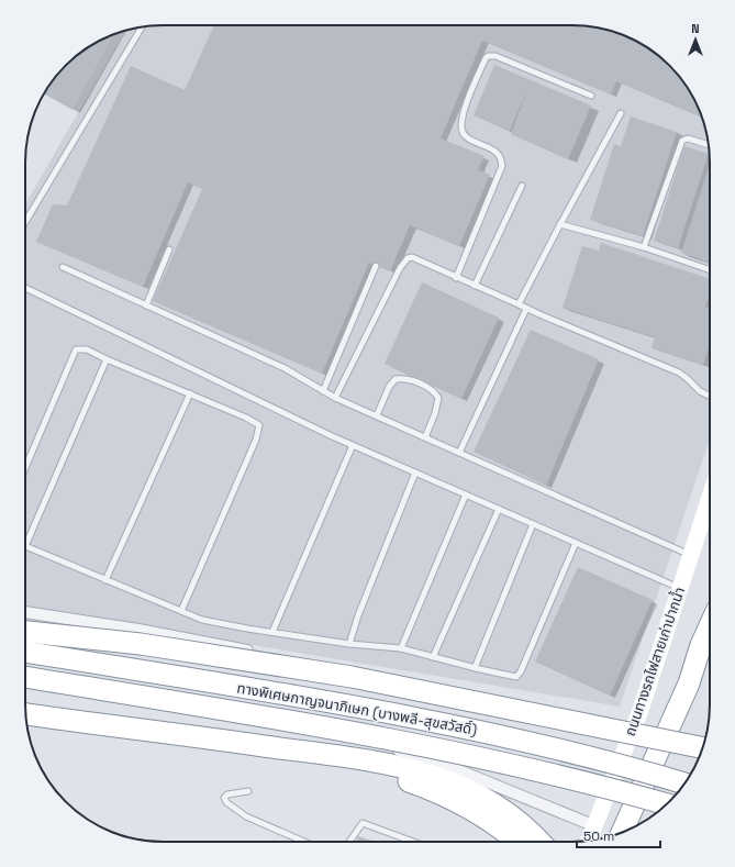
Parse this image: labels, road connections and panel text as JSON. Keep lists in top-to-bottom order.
{
  "streets": {
    "highway": ["ทางพิเศษกาญจนาภิเษก (บางพลี-สุขสวัสดิ์)"],
    "main road": ["ถนนทางรถไฟสายเก่าปากน้ำ"]
  },
  "scale_bar": "50 m",
  "north": "top"
}
